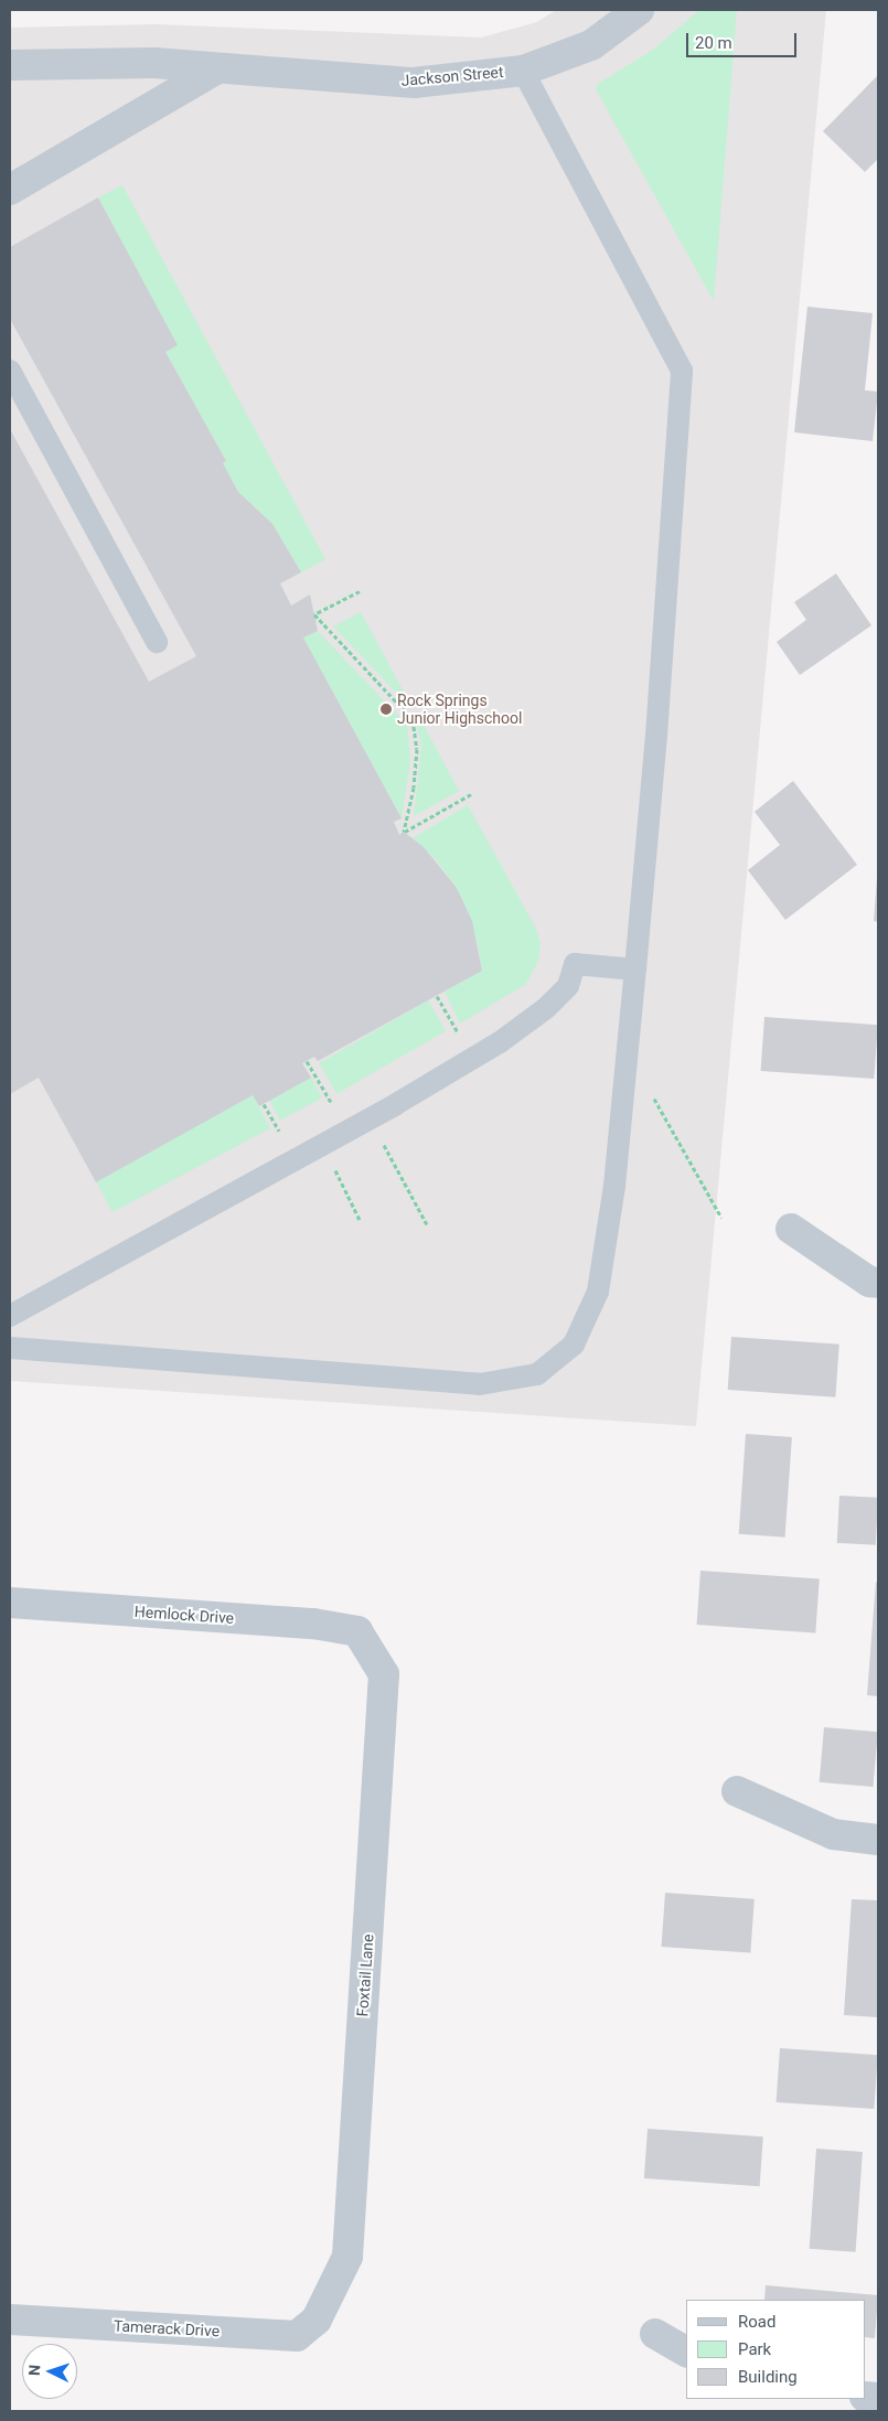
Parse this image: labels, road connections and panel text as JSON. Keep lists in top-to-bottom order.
{
  "streets": {
    "street": [
      "Jackson Street",
      "Hemlock Drive",
      "Foxtail Lane",
      "Tamerack Drive"
    ]
  },
  "crossings": [
    ["Hemlock Drive", "Foxtail Lane"],
    ["Foxtail Lane", "Tamerack Drive"]
  ],
  "places": ["Rock Springs Junior Highschool"],
  "legend": ["Road", "Park", "Building"],
  "scale_bar": "20 m",
  "north": "left"
}
